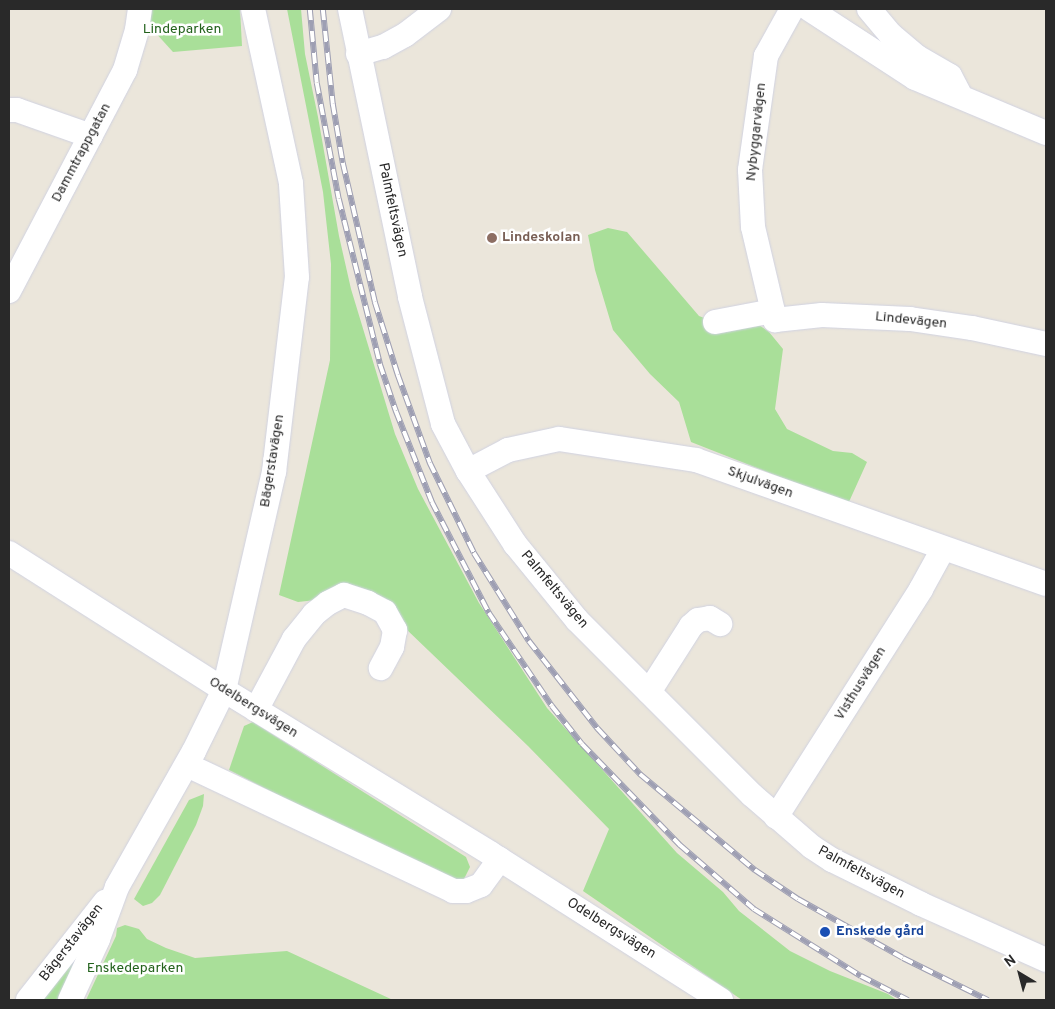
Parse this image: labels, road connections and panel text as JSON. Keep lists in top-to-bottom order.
{
  "streets": {
    "street": [
      "Nybyggarvägen",
      "Dammtrappgatan",
      "Palmfeltsvägen",
      "Lindevägen",
      "Bägerstavägen",
      "Skjulvägen",
      "Visthusvägen",
      "Odelbergsvägen"
    ]
  },
  "crossings": [
    ["Nybyggarvägen", "Lindevägen"],
    ["Palmfeltsvägen", "Skjulvägen"],
    ["Palmfeltsvägen", "Visthusvägen"],
    ["Bägerstavägen", "Odelbergsvägen"],
    ["Skjulvägen", "Visthusvägen"]
  ],
  "parks": ["Lindeparken", "Enskedeparken"],
  "places": ["Lindeskolan", "Enskede gård"],
  "north": "top left"
}
